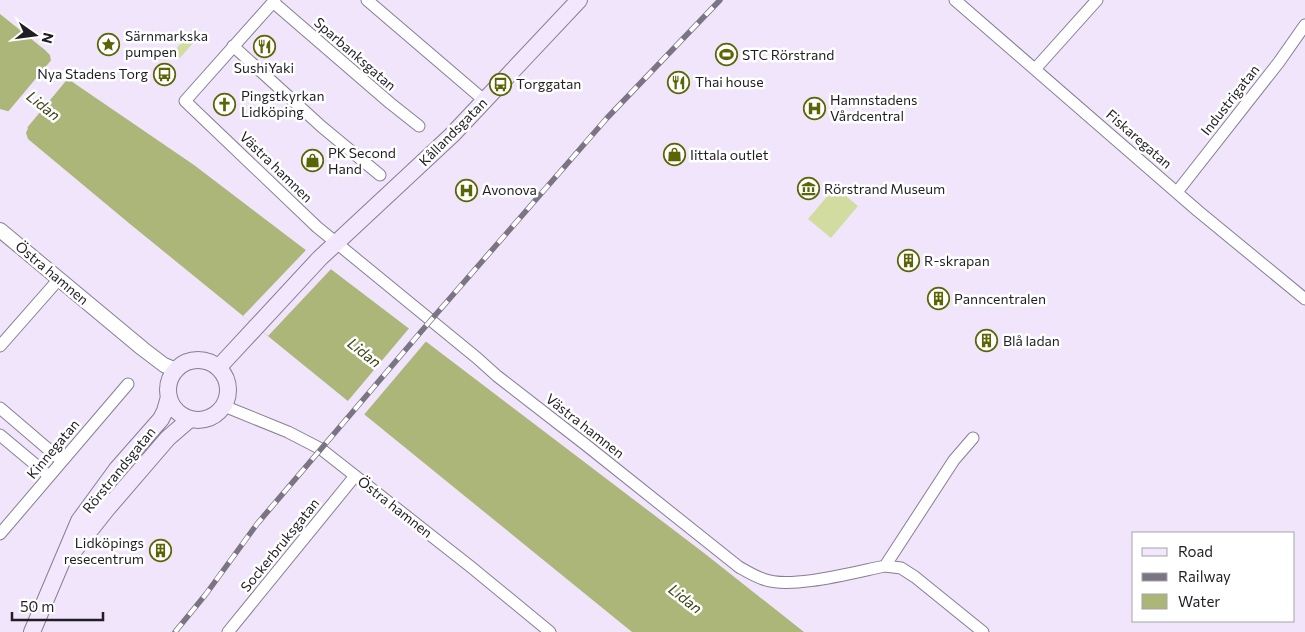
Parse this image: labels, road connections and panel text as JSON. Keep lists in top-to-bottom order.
{
  "streets": {
    "main road": ["Kållandsgatan", "Rörstrandsgatan"],
    "street": [
      "Sparbanksgatan",
      "Industrigatan",
      "Fiskaregatan",
      "Västra hamnen",
      "Östra hamnen",
      "Kinnegatan",
      "Sockerbruksgatan"
    ]
  },
  "crossings": [
    ["Industrigatan", "Fiskaregatan"],
    ["Kållandsgatan", "Västra hamnen"],
    ["Kållandsgatan", "Östra hamnen"],
    ["Kållandsgatan", "Rörstrandsgatan"],
    ["Östra hamnen", "Rörstrandsgatan"],
    ["Östra hamnen", "Sockerbruksgatan"]
  ],
  "water": ["Lidan"],
  "places": {
    "place": ["Särnmarkska pumpen"],
    "restaurant": ["SushiYaki", "Thai house"],
    "sports": ["STC Rörstrand"],
    "bus stop": ["Nya Stadens Torg", "Torggatan"],
    "church": ["Pingstkyrkan Lidköping"],
    "hospital": ["Hamnstadens Vårdcentral", "Avonova"],
    "shop": ["Iittala outlet", "PK Second Hand"],
    "museum": ["Rörstrand Museum"],
    "building": [
      "R-skrapan",
      "Panncentralen",
      "Blå ladan",
      "Lidköpings resecentrum"
    ]
  },
  "legend": ["Road", "Railway", "Water"],
  "scale_bar": "50 m",
  "north": "right"
}
